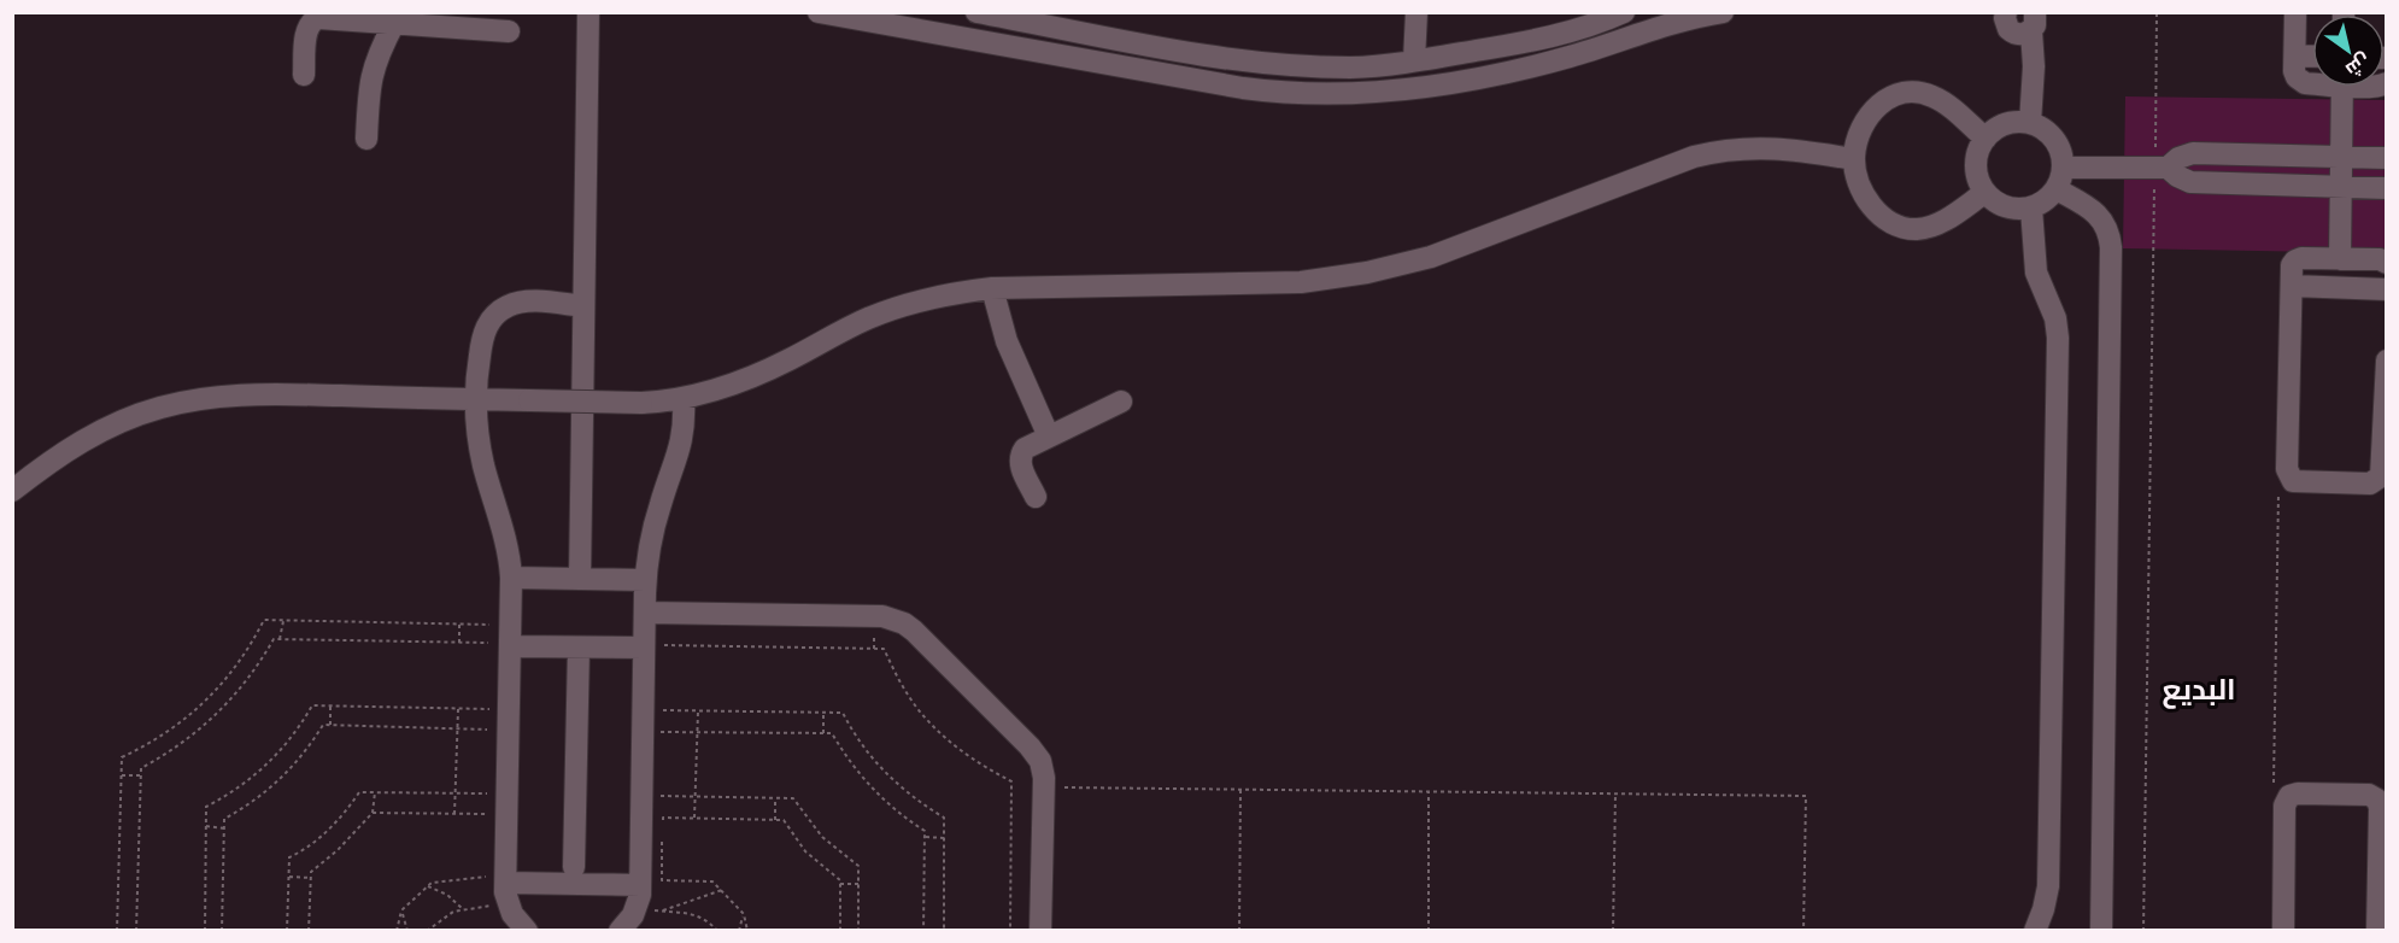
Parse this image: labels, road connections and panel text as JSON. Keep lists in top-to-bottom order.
{
  "districts": ["البديع"],
  "north": "bottom right"
}
